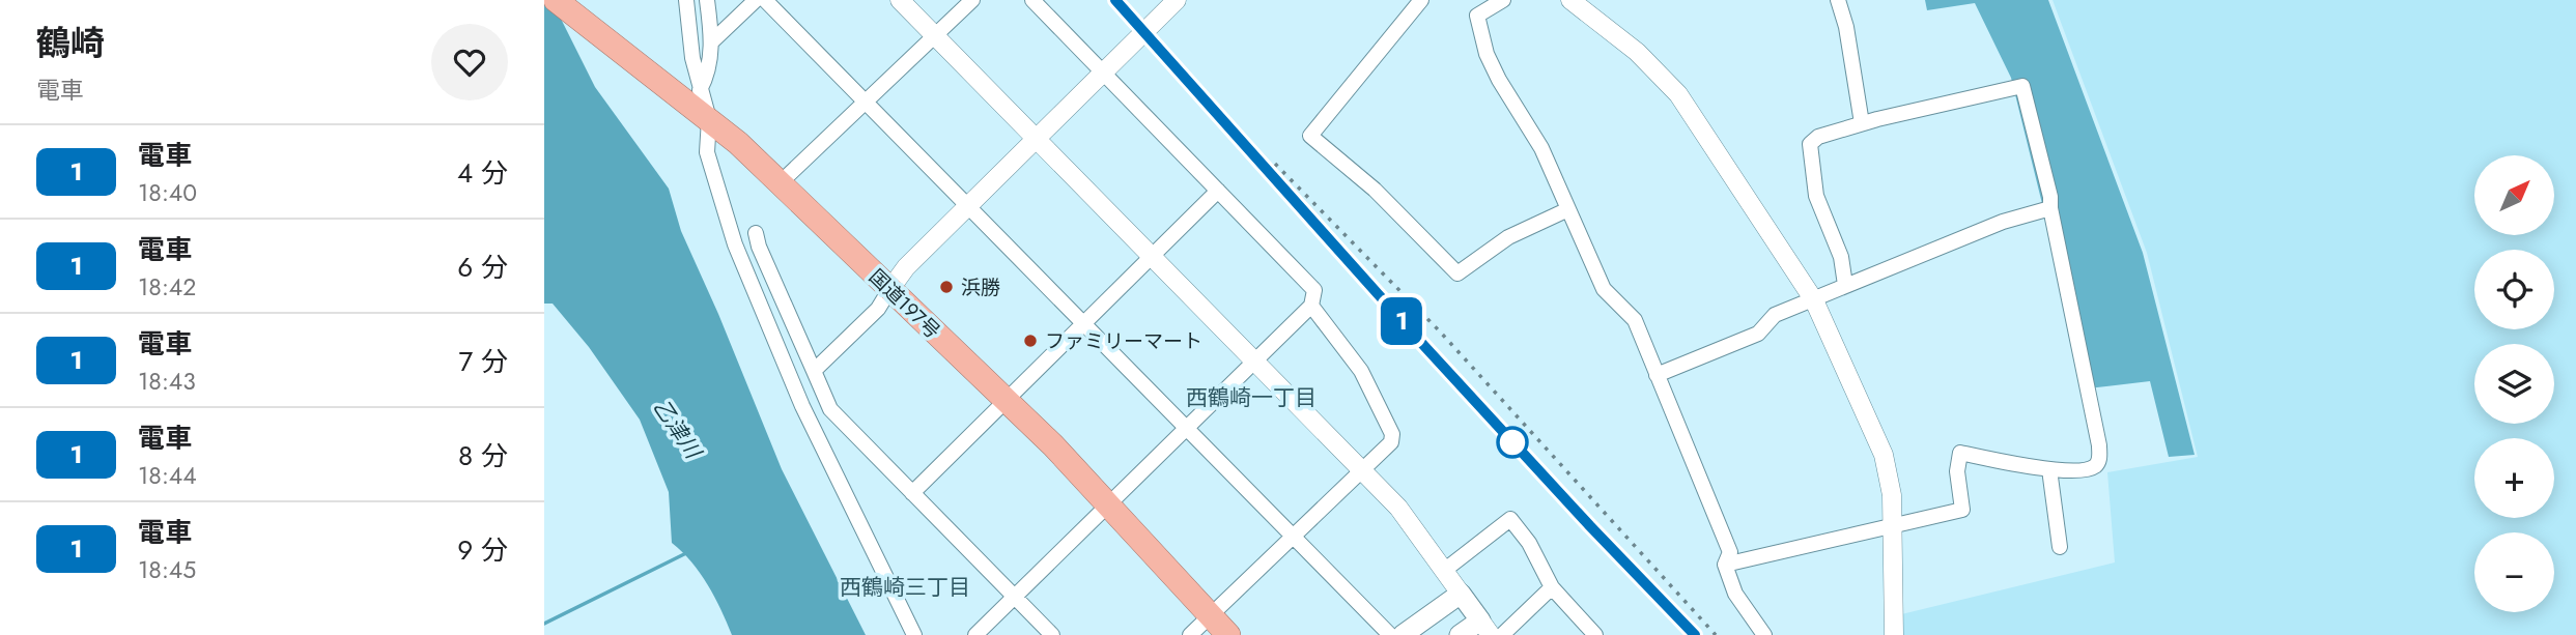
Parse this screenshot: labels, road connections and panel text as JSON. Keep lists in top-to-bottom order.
{
  "streets": {
    "highway": ["国道197号"]
  },
  "districts": ["西鶴崎一丁目", "西鶴崎三丁目"],
  "water": ["乙津川"],
  "places": ["浜勝", "ファミリーマート"],
  "north": "top right",
  "page": {
    "heading": ["鶴崎", "電車"],
    "on_map": "1",
    "list": [
      {
        "mark": "1",
        "name": "電車",
        "note": "18:40",
        "value": "4 分"
      },
      {
        "mark": "1",
        "name": "電車",
        "note": "18:42",
        "value": "6 分"
      },
      {
        "mark": "1",
        "name": "電車",
        "note": "18:43",
        "value": "7 分"
      },
      {
        "mark": "1",
        "name": "電車",
        "note": "18:44",
        "value": "8 分"
      },
      {
        "mark": "1",
        "name": "電車",
        "note": "18:45",
        "value": "9 分"
      }
    ],
    "map_buttons": ["+", "−"]
  }
}
